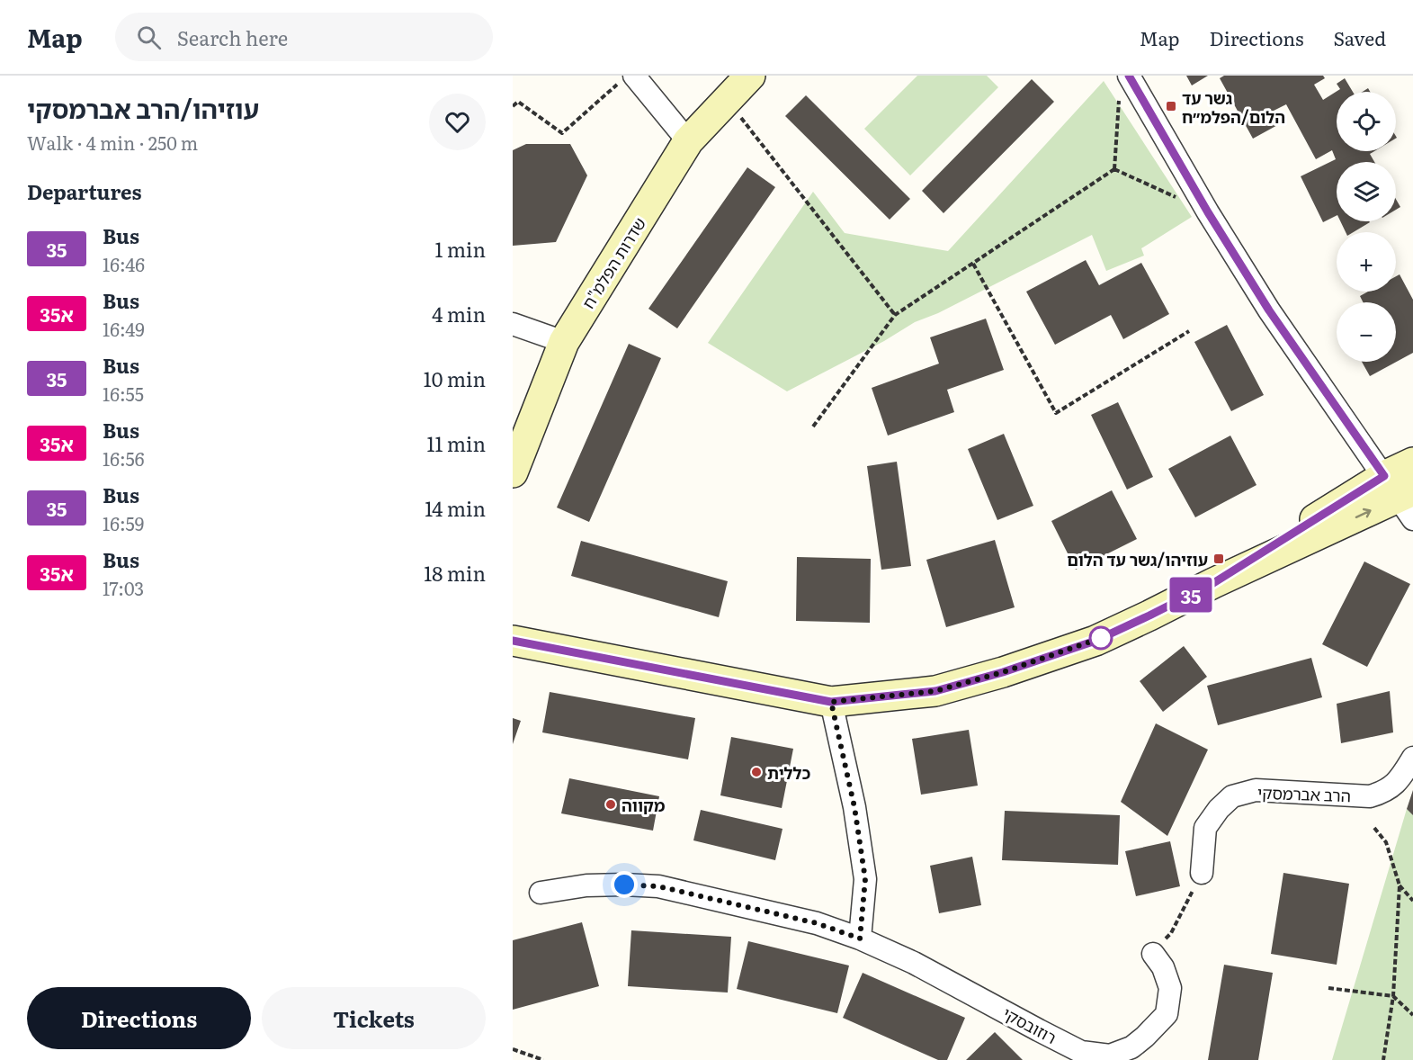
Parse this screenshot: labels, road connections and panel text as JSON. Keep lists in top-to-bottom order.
{
  "streets": {
    "street": ["שדרות הפלמ\"ח", "הרב אברמסקי", "רוזובסקי"]
  },
  "places": {
    "transit": ["גשר עד הלום/הפלמ״ח", "עוזיהו/גשר עד הלום"],
    "other": ["כללית", "מקווה"]
  },
  "lines": ["bus line 35"],
  "page": {
    "header": "Map",
    "search": "Search here",
    "nav": ["Map", "Directions", "Saved"],
    "heading": [
      ["עוזיהו/הרב אברמסקי", "Walk · 4 min · 250 m"],
      "Departures"
    ],
    "on_map": "35",
    "map_buttons": ["+", "−"],
    "list": [
      {
        "mark": "35",
        "name": "Bus",
        "note": "16:46",
        "value": "1 min"
      },
      {
        "mark": "35א",
        "name": "Bus",
        "note": "16:49",
        "value": "4 min"
      },
      {
        "mark": "35",
        "name": "Bus",
        "note": "16:55",
        "value": "10 min"
      },
      {
        "mark": "35א",
        "name": "Bus",
        "note": "16:56",
        "value": "11 min"
      },
      {
        "mark": "35",
        "name": "Bus",
        "note": "16:59",
        "value": "14 min"
      },
      {
        "mark": "35א",
        "name": "Bus",
        "note": "17:03",
        "value": "18 min"
      }
    ],
    "buttons": ["Directions", "Tickets"]
  }
}
